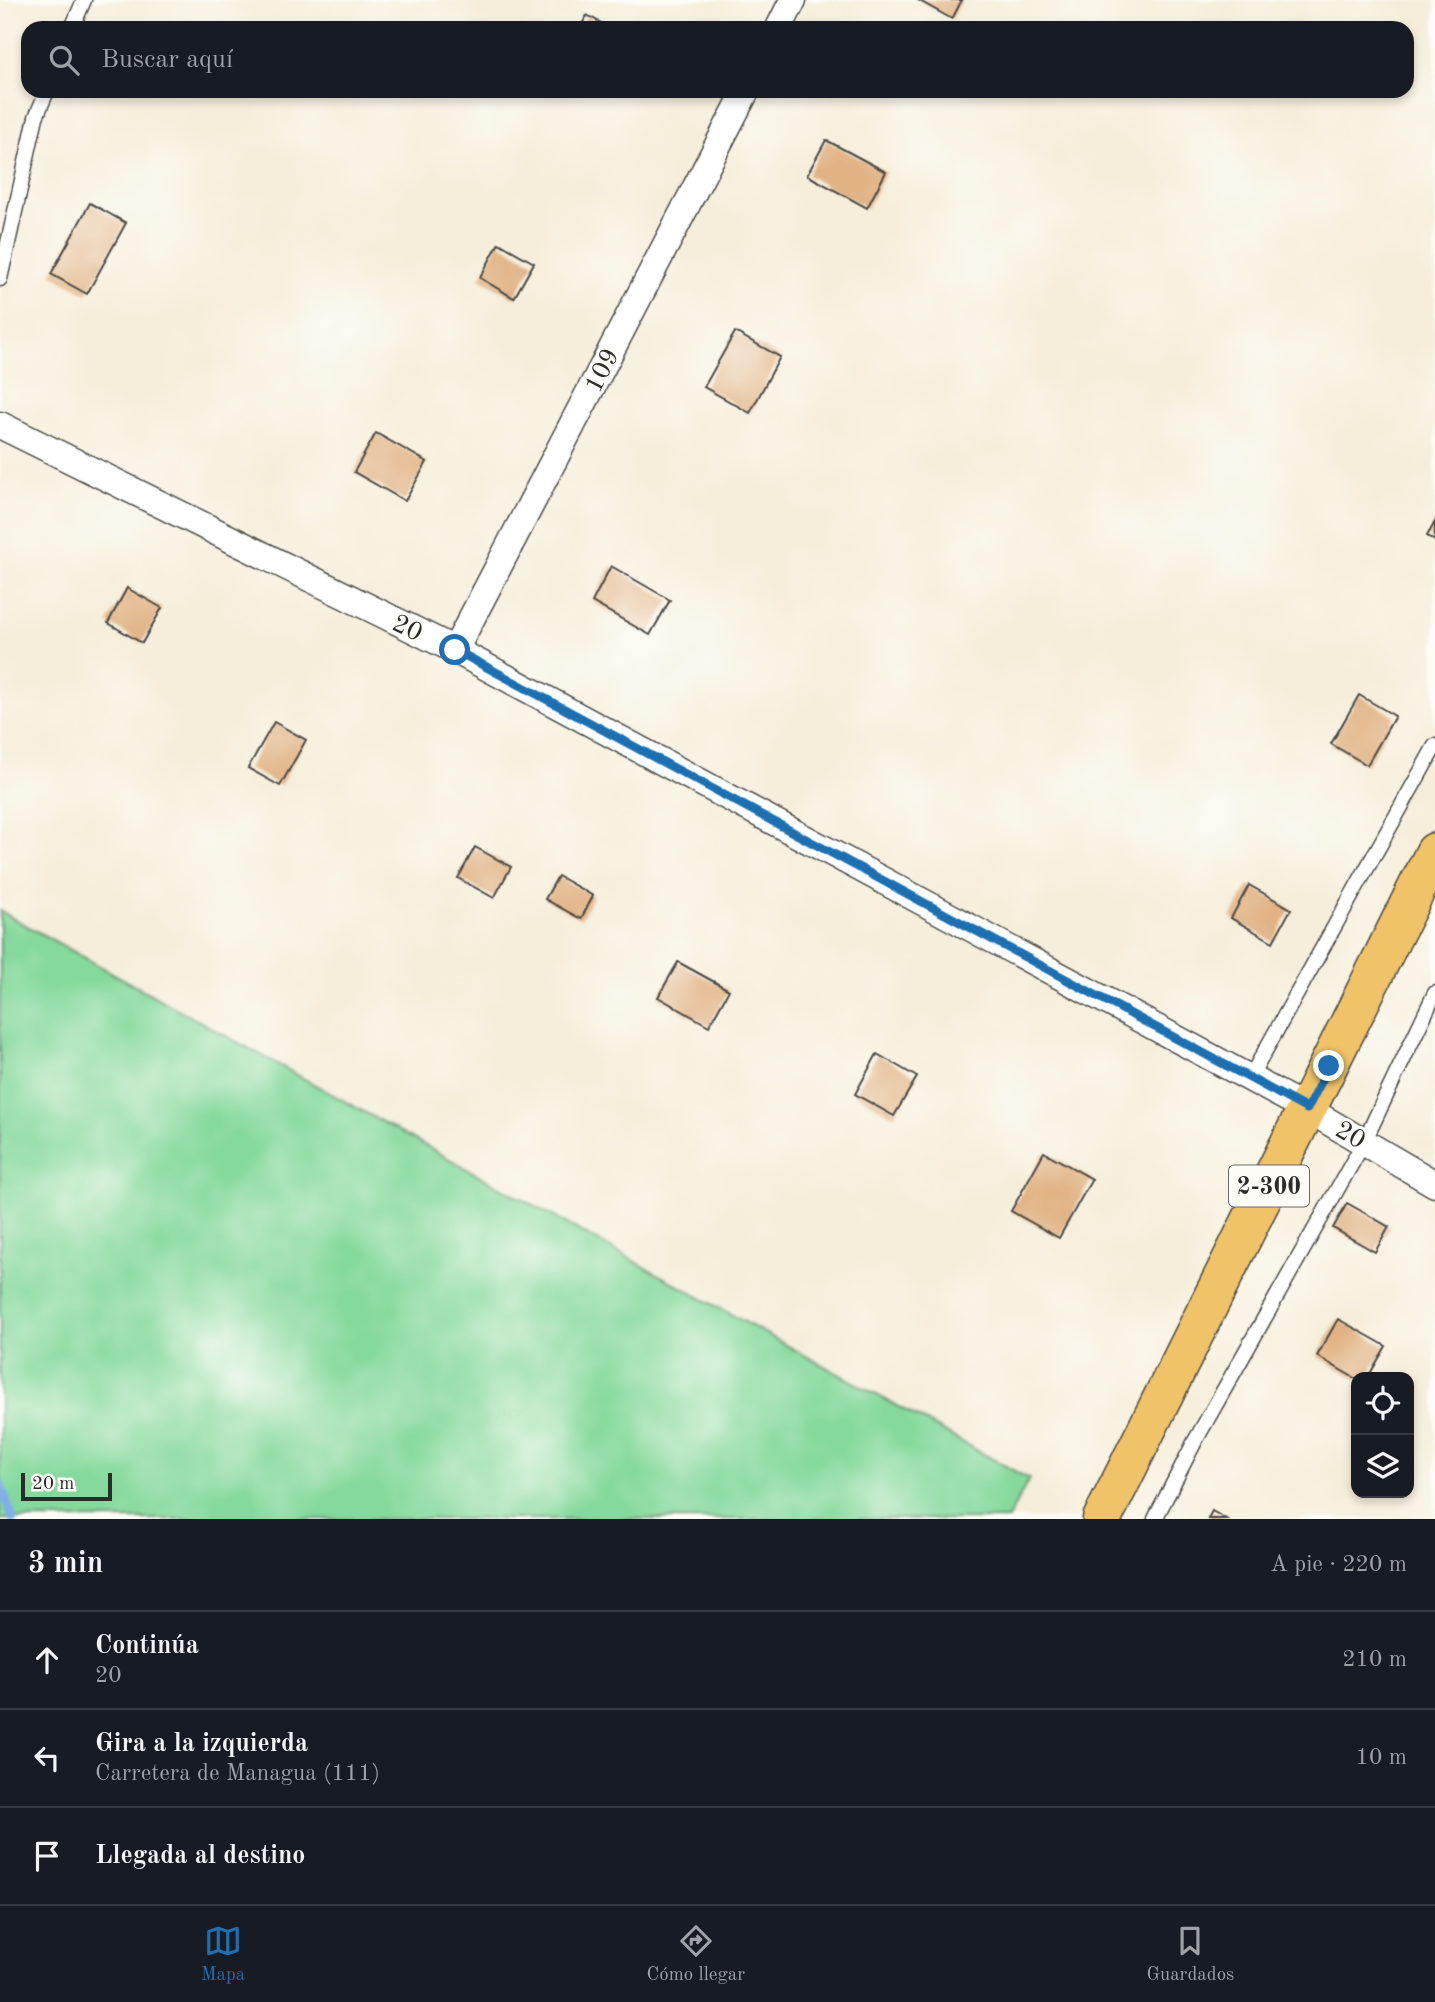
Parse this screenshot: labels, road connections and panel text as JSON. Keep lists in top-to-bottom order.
{
  "streets": {
    "main road": ["2-300"],
    "street": ["109", "20"]
  },
  "crossings": [
    ["109", "20"],
    ["20", "2-300"]
  ],
  "scale_bar": "20 m",
  "page": {
    "search": "Buscar aquí",
    "scale": "20 m",
    "heading": ["3 min", "A pie · 220 m"],
    "list": [
      ["Continúa", "20", "210 m"],
      ["Gira a la izquierda", "Carretera de Managua (111)", "10 m"],
      "Llegada al destino"
    ],
    "nav": ["Mapa", "Cómo llegar", "Guardados"]
  }
}
